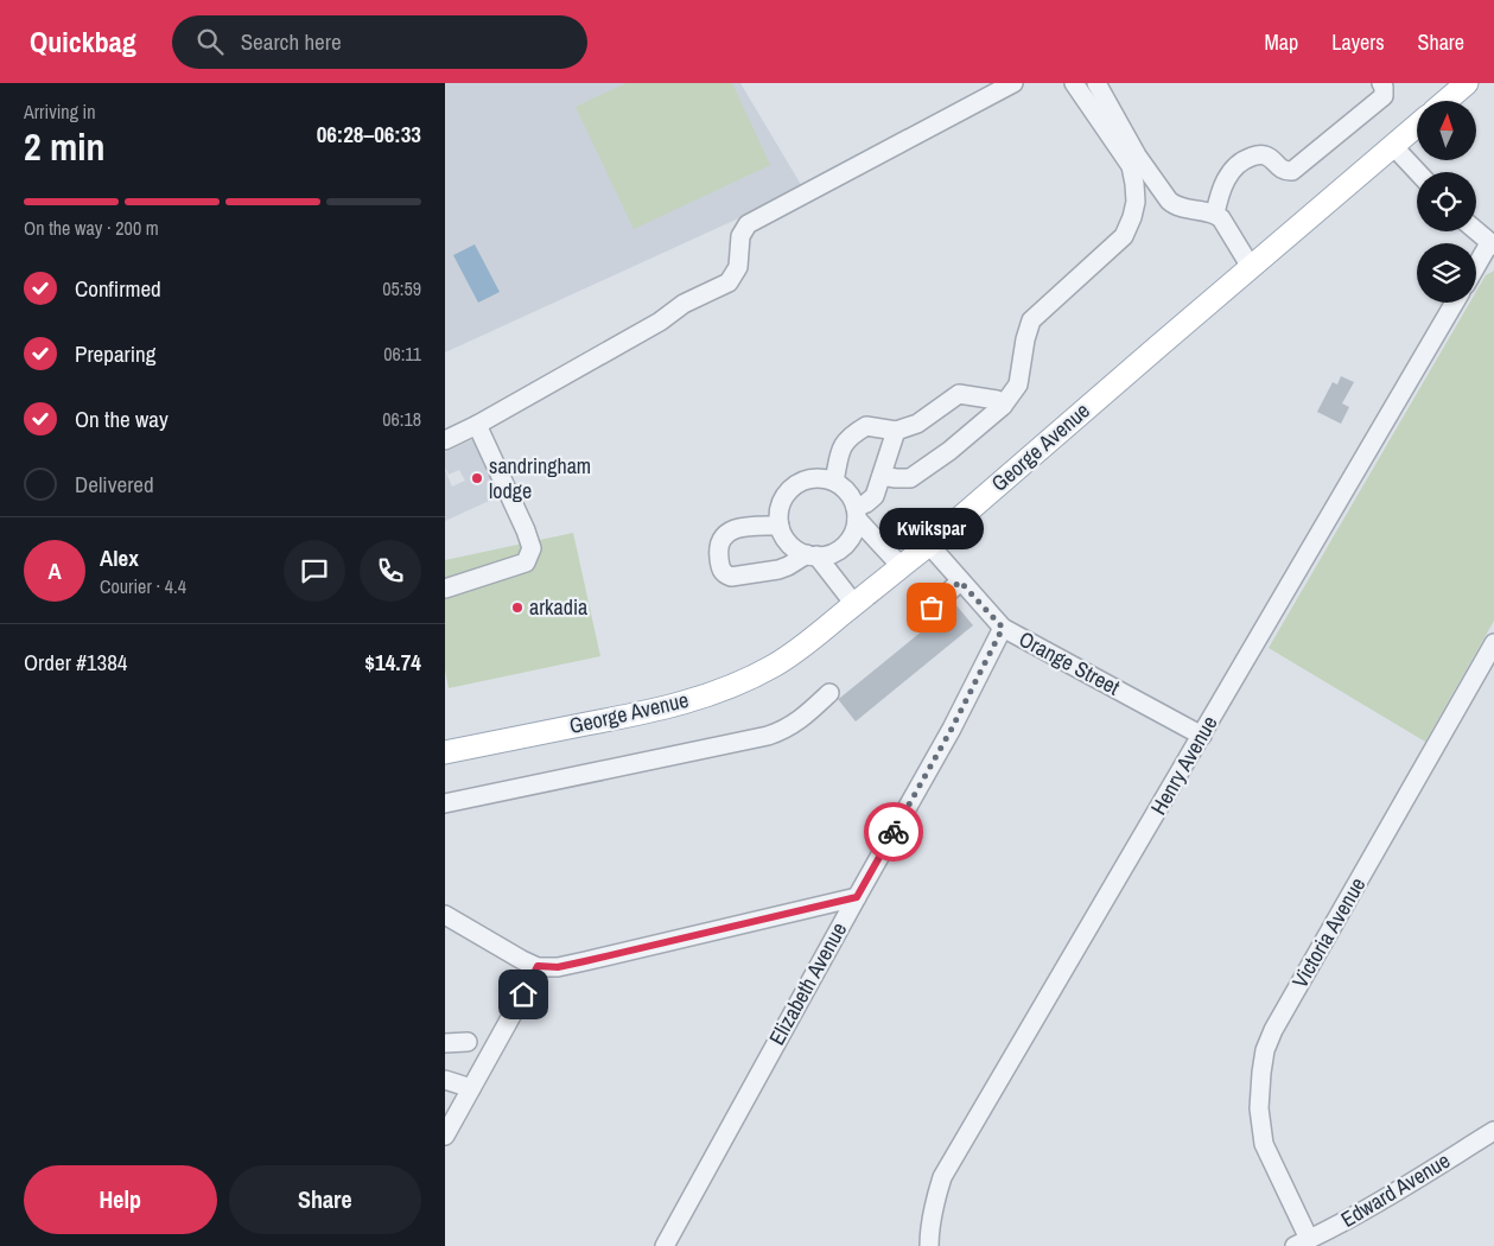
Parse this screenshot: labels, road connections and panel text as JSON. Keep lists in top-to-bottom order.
{
  "streets": {
    "main road": ["George Avenue"],
    "street": [
      "Orange Street",
      "Henry Avenue",
      "Victoria Avenue",
      "Elizabeth Avenue",
      "Edward Avenue"
    ]
  },
  "crossings": [
    ["George Avenue", "Orange Street"],
    ["Orange Street", "Henry Avenue"],
    ["Orange Street", "Elizabeth Avenue"],
    ["Victoria Avenue", "Edward Avenue"]
  ],
  "places": ["sandringham lodge", "arkadia", "Kwikspar"],
  "north": "top",
  "page": {
    "header": "Quickbag",
    "search": "Search here",
    "nav": ["Map", "Layers", "Share"],
    "heading": ["2 min", "Arriving in", "06:28–06:33"],
    "panel": [
      "Alex",
      "Courier · 4.4",
      "Order #1384",
      "$14.74"
    ],
    "bar": "On the way · 200 m",
    "list": [
      ["Confirmed", "05:59"],
      ["Preparing", "06:11"],
      ["On the way", "06:18"],
      "Delivered"
    ],
    "bubble": "Kwikspar",
    "round": "A",
    "buttons": ["Help", "Share"]
  }
}
